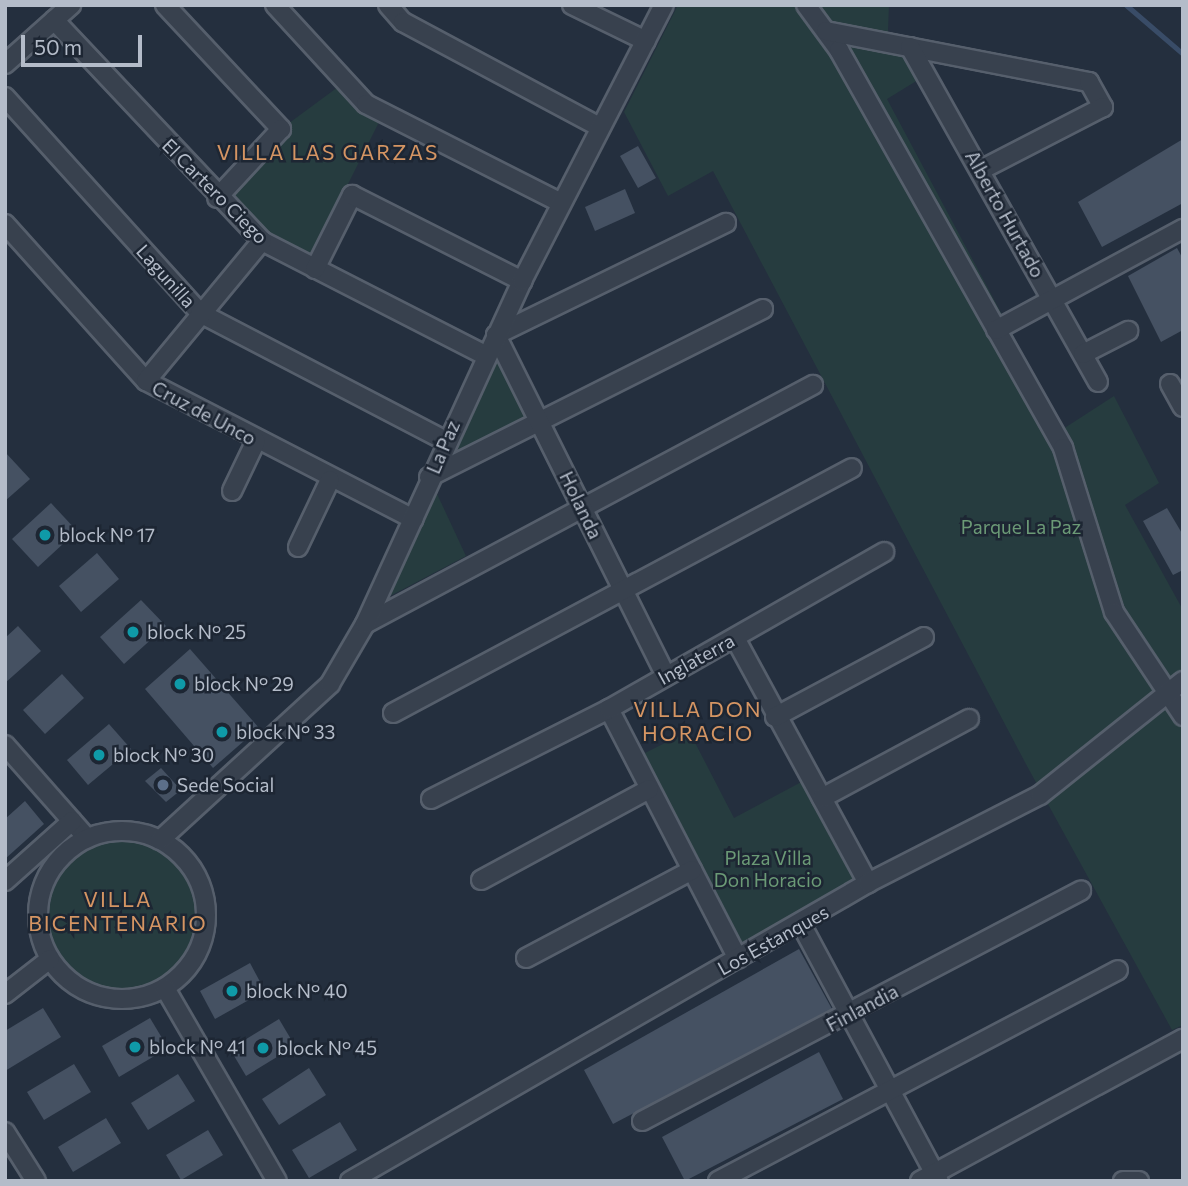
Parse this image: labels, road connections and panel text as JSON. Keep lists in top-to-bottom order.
{
  "streets": {
    "street": [
      "El Cartero Ciego",
      "Alberto Hurtado",
      "Lagunilla",
      "Cruz de Unco",
      "La Paz",
      "Holanda",
      "Inglaterra",
      "Los Estanques",
      "Finlandia"
    ]
  },
  "crossings": [
    ["El Cartero Ciego", "La Paz"],
    ["Lagunilla", "La Paz"],
    ["Cruz de Unco", "La Paz"],
    ["La Paz", "Holanda"],
    ["Holanda", "Inglaterra"]
  ],
  "districts": ["VILLA LAS GARZAS", "VILLA DON HORACIO", "VILLA BICENTENARIO"],
  "parks": ["Parque La Paz", "Plaza Villa Don Horacio"],
  "places": [
    "block N° 17",
    "block N° 25",
    "block N° 29",
    "block N° 33",
    "block N° 30",
    "Sede Social",
    "block N° 40",
    "block N° 41",
    "block N° 45"
  ],
  "scale_bar": "50 m"
}
